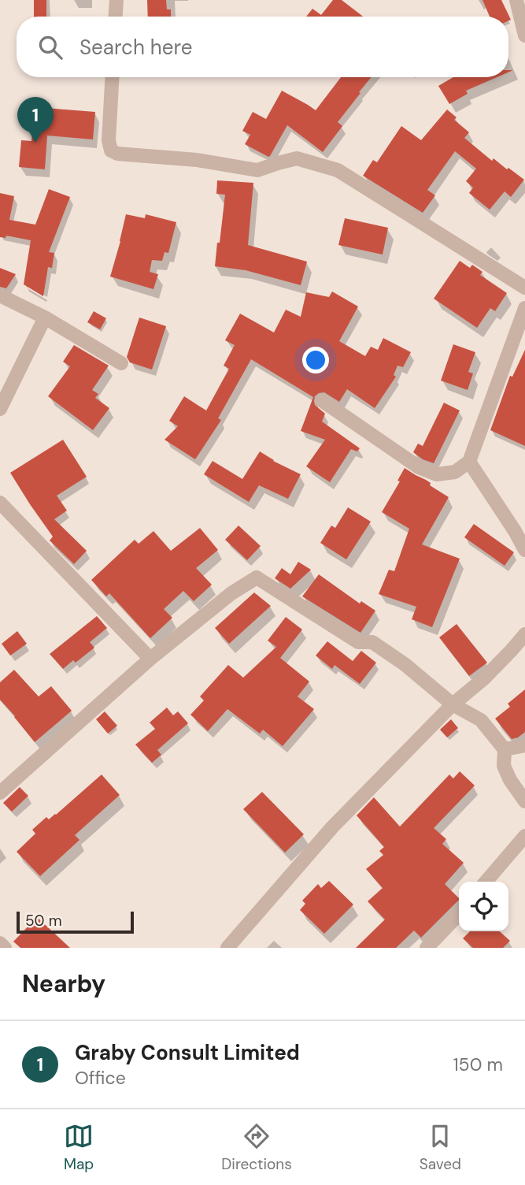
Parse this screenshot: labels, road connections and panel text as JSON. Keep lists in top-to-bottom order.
{
  "scale_bar": "50 m",
  "page": {
    "search": "Search here",
    "pins": "1",
    "scale": "50 m",
    "heading": "Nearby",
    "list": [
      {
        "mark": "1",
        "name": "Graby Consult Limited",
        "note": "Office",
        "value": "150 m"
      }
    ],
    "nav": ["Map", "Directions", "Saved"]
  }
}
